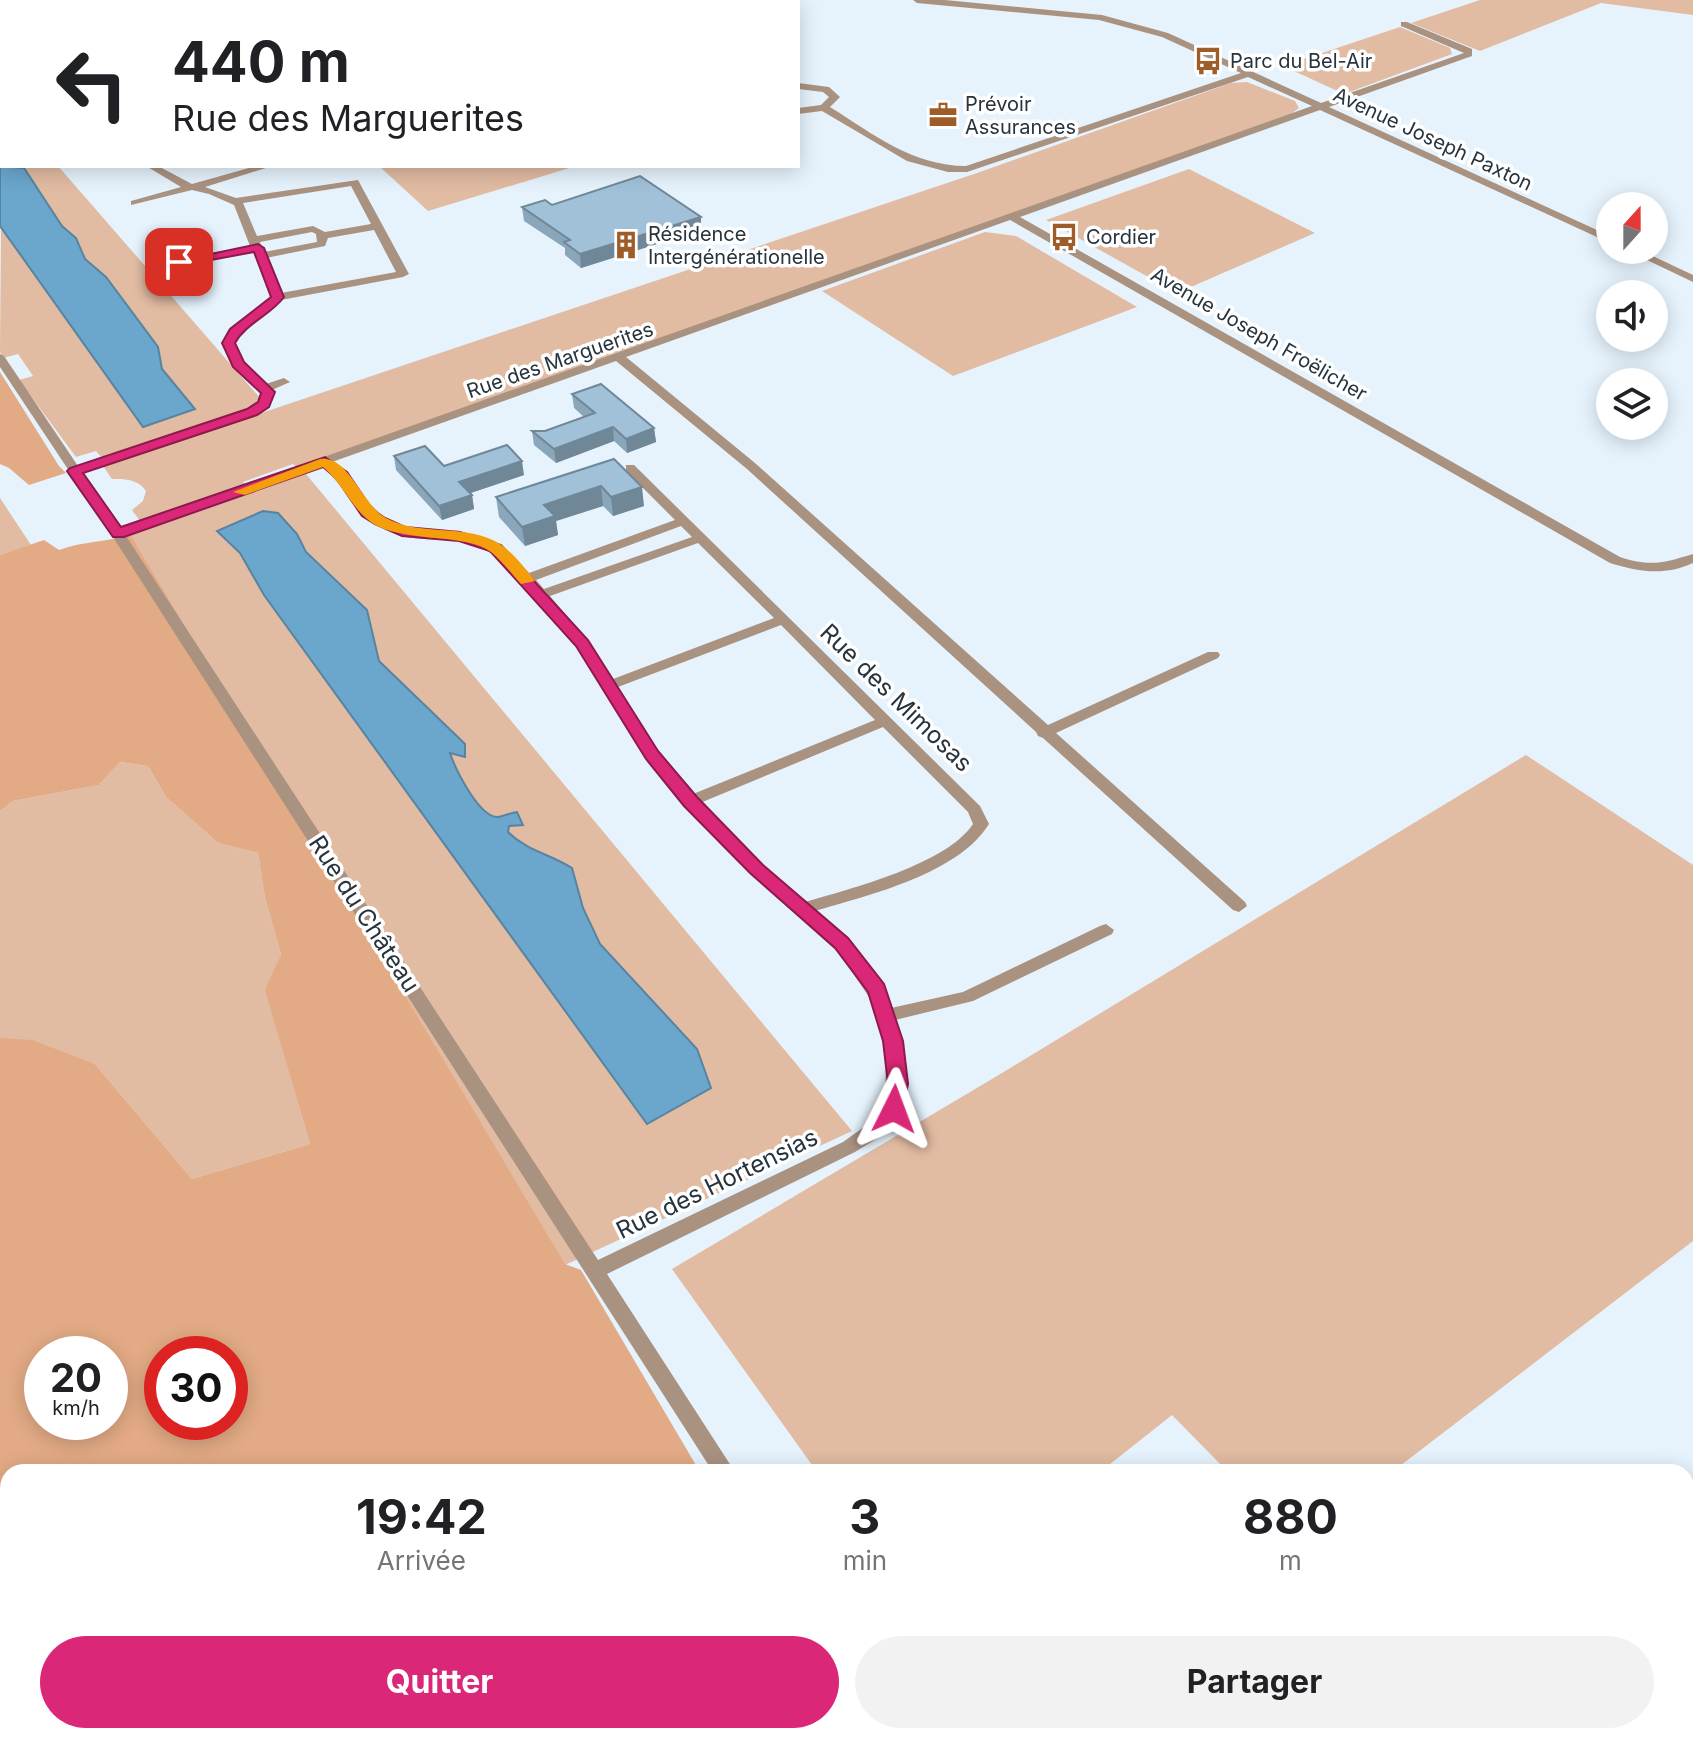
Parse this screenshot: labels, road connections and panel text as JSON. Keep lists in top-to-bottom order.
{
  "streets": {
    "street": [
      "Avenue Joseph Paxton",
      "Avenue Joseph Froëlicher",
      "Rue des Marguerites",
      "Rue des Mimosas",
      "Rue du Château",
      "Rue des Hortensias"
    ]
  },
  "crossings": [
    ["Avenue Joseph Froëlicher", "Rue des Marguerites"],
    ["Rue des Marguerites", "Rue du Château"],
    ["Rue des Marguerites", "Rue des Hortensias"],
    ["Rue des Mimosas", "Rue des Hortensias"],
    ["Rue du Château", "Rue des Hortensias"]
  ],
  "places": {
    "bus stop": ["Parc du Bel-Air", "Cordier"],
    "office": ["Prévoir Assurances"],
    "building": ["Résidence Intergénérationelle"]
  },
  "north": "top",
  "page": {
    "turn": ["440 m", "Rue des Marguerites"],
    "speed": "20 km/h",
    "limit": "30",
    "eta": [
      "19:42",
      "Arrivée",
      "3",
      "min",
      "880",
      "m"
    ],
    "buttons": ["Quitter", "Partager"]
  }
}
